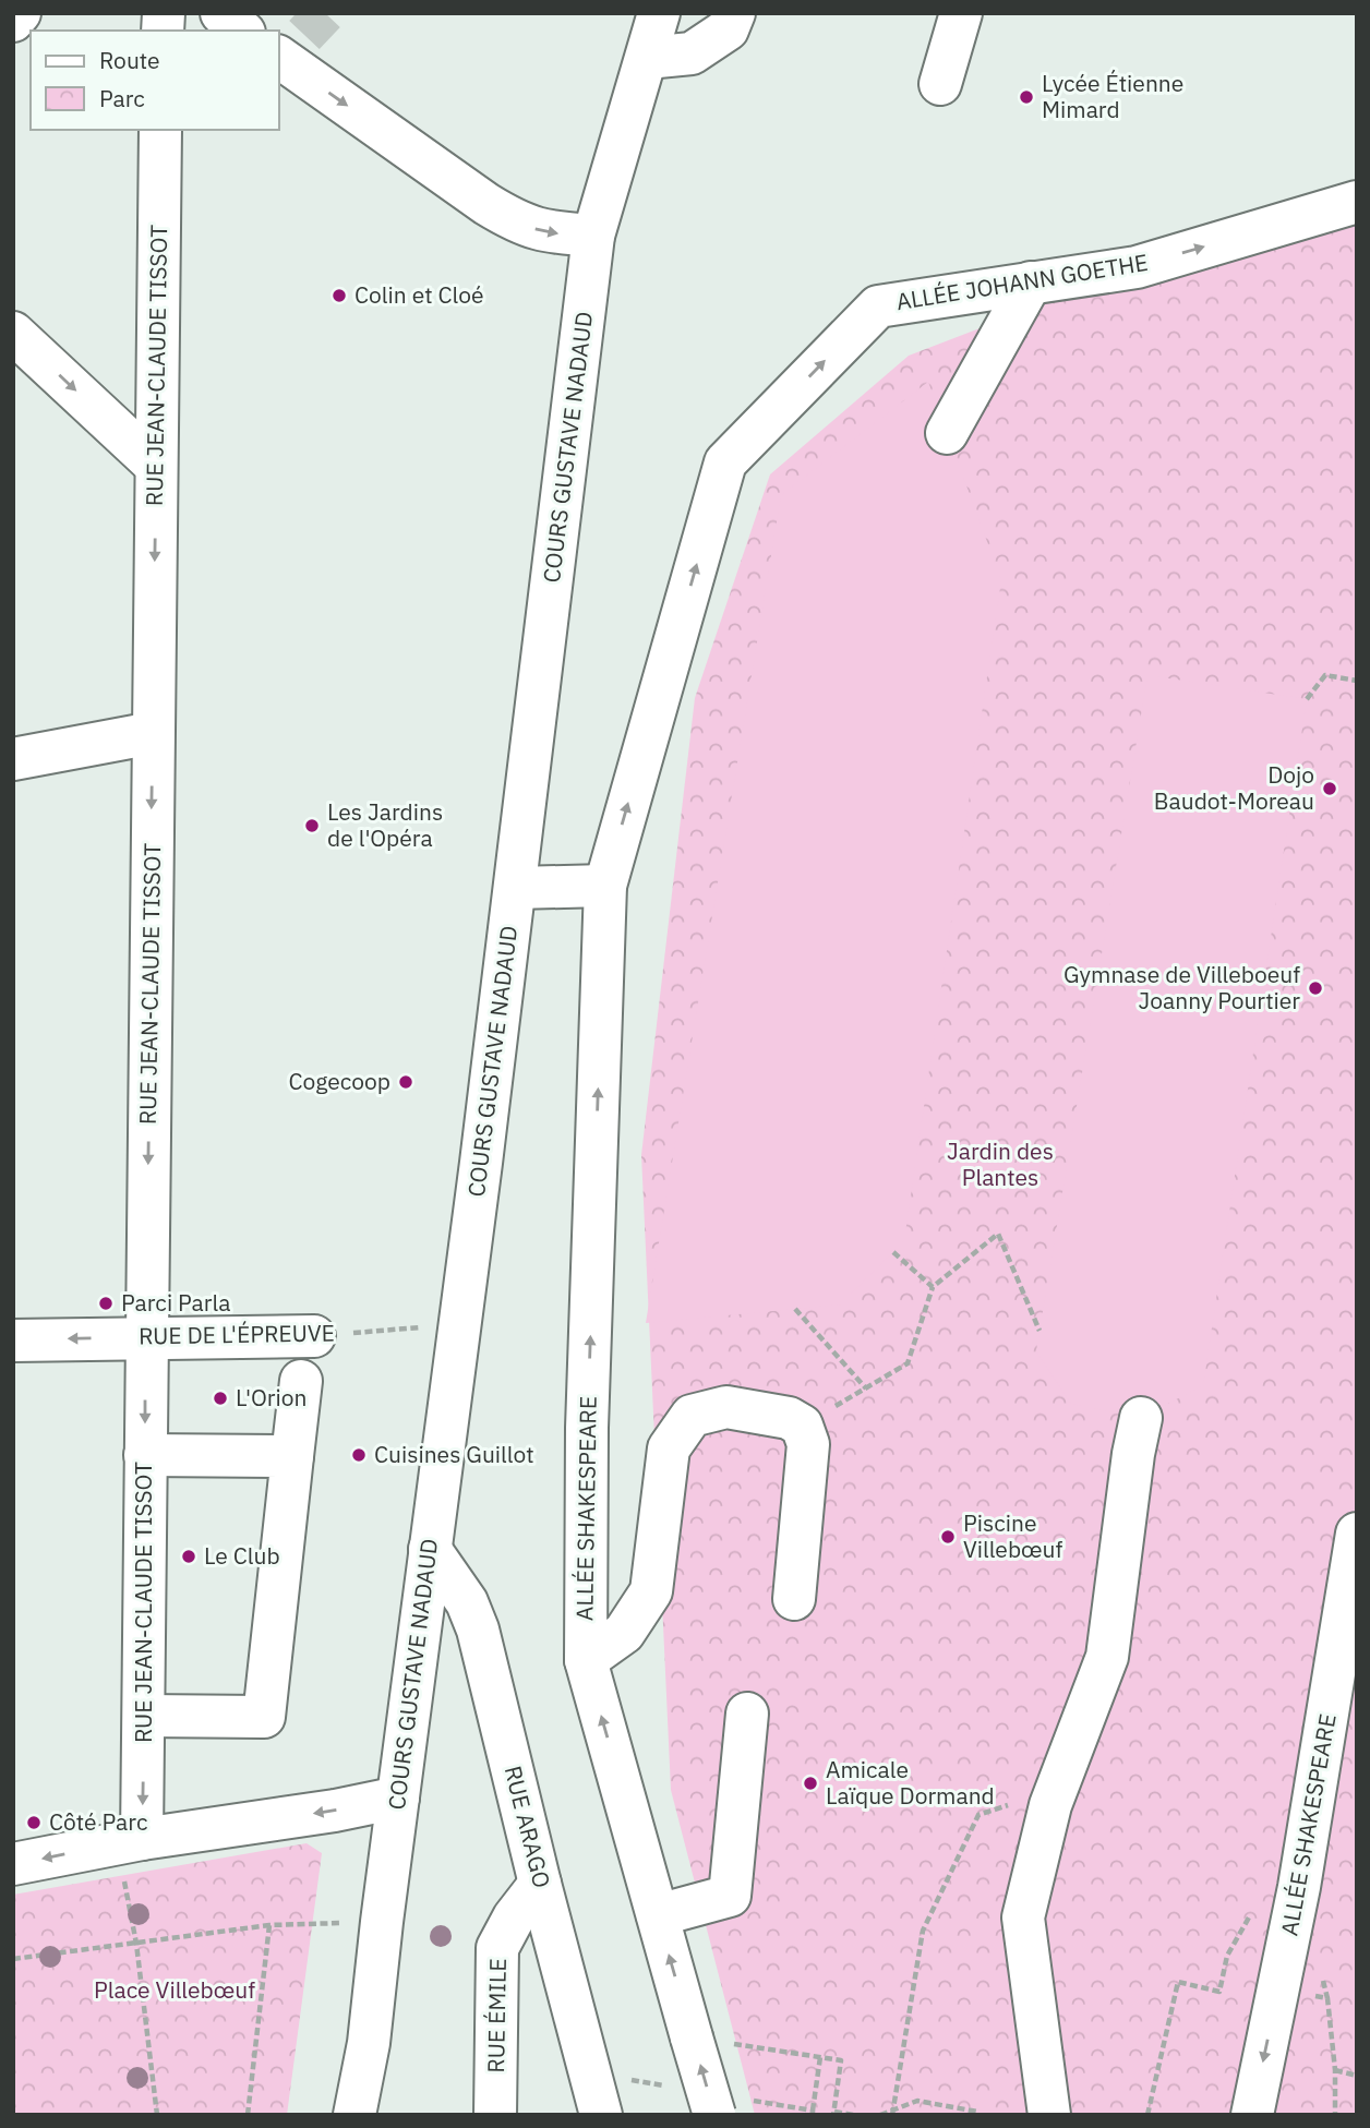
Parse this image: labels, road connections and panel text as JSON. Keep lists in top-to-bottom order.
{
  "streets": {
    "street": [
      "ALLÉE JOHANN GOETHE",
      "RUE JEAN-CLAUDE TISSOT",
      "COURS GUSTAVE NADAUD",
      "RUE DE L'ÉPREUVE",
      "ALLÉE SHAKESPEARE",
      "RUE ARAGO",
      "RUE ÉMILE"
    ]
  },
  "crossings": [
    ["ALLÉE JOHANN GOETHE", "ALLÉE SHAKESPEARE"],
    ["RUE JEAN-CLAUDE TISSOT", "RUE DE L'ÉPREUVE"],
    ["COURS GUSTAVE NADAUD", "RUE DE L'ÉPREUVE"],
    ["COURS GUSTAVE NADAUD", "RUE ARAGO"],
    ["RUE ARAGO", "RUE ÉMILE"]
  ],
  "one_way": ["ALLÉE JOHANN GOETHE", "RUE JEAN-CLAUDE TISSOT"],
  "parks": ["Jardin des Plantes", "Place Villebœuf"],
  "places": [
    "Lycée Étienne Mimard",
    "Colin et Cloé",
    "Dojo Baudot-Moreau",
    "Les Jardins de l'Opéra",
    "Gymnase de Villeboeuf Joanny Pourtier",
    "Cogecoop",
    "Parci Parla",
    "L'Orion",
    "Cuisines Guillot",
    "Piscine Villebœuf",
    "Le Club",
    "Amicale Laïque Dormand",
    "Côté Parc"
  ],
  "legend": ["Route", "Parc"]
}
